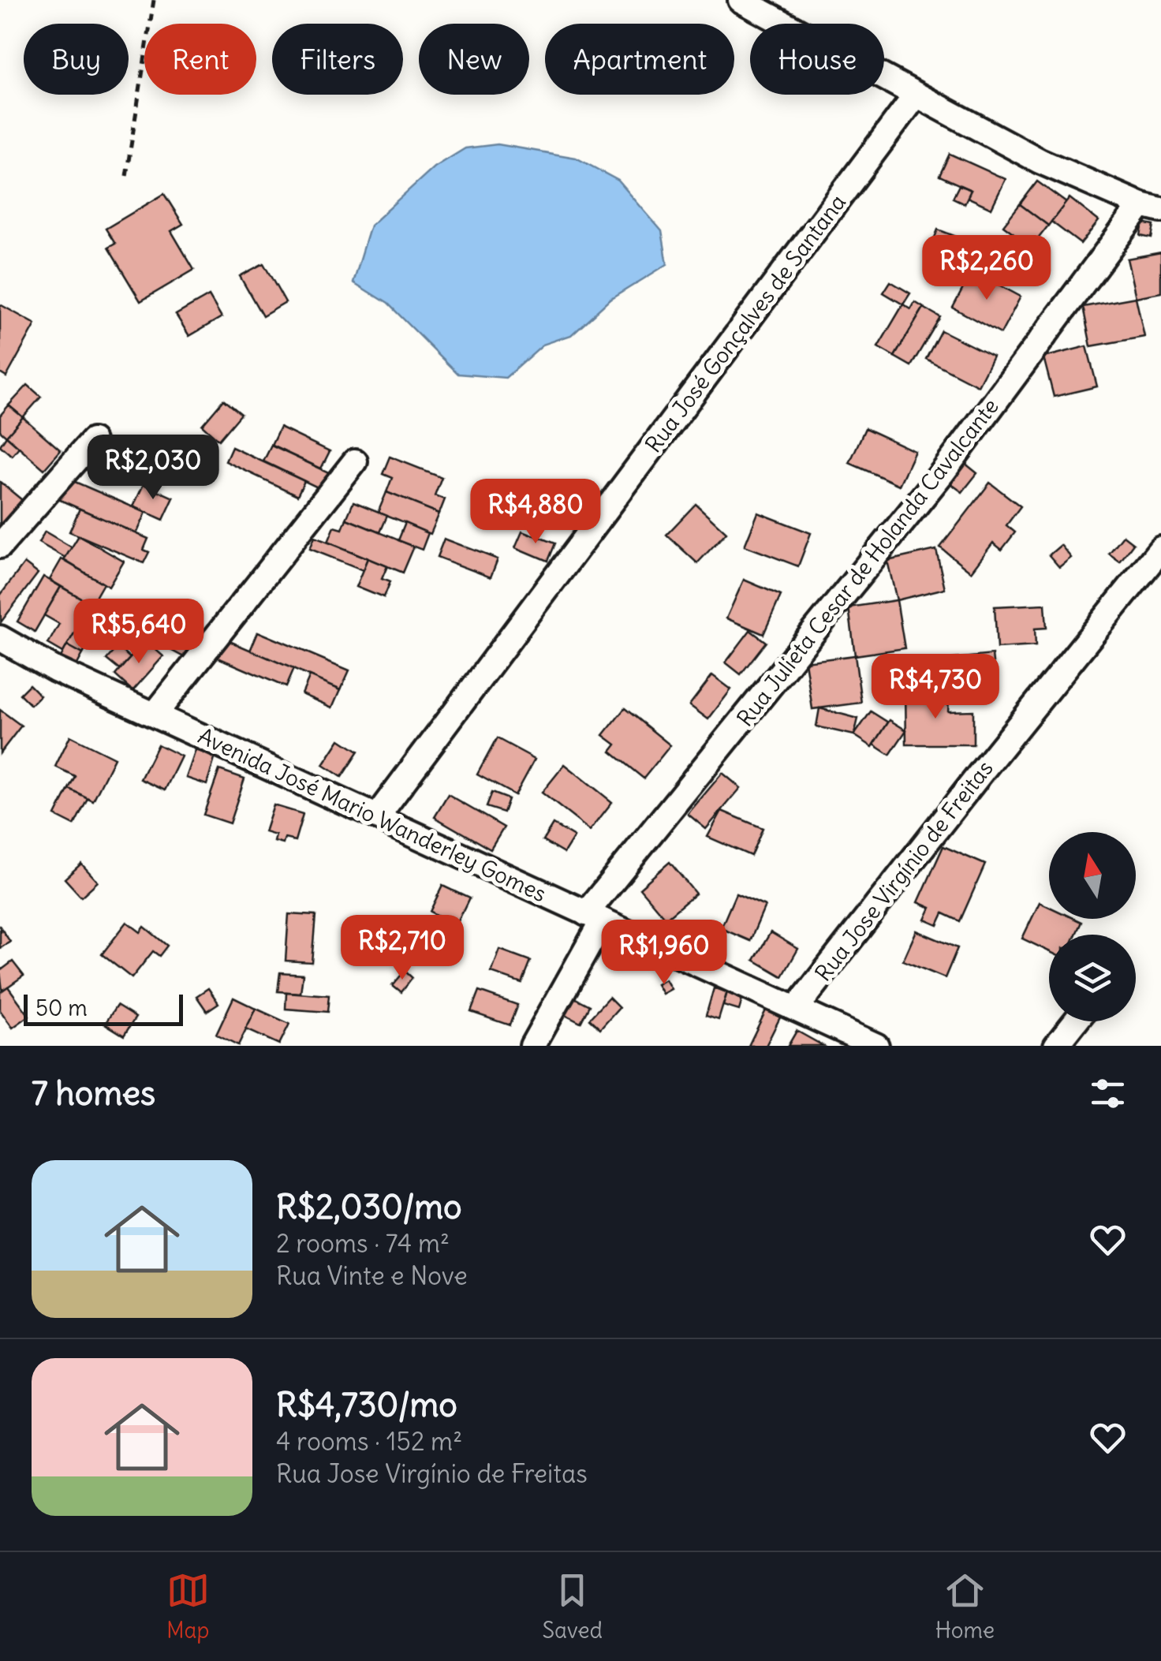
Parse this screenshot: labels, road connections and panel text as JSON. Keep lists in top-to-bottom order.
{
  "streets": {
    "street": [
      "Rua José Gonçalves de Santana",
      "Rua Julieta Cesar de Holanda Cavalcante",
      "Avenida José Mario Wanderley Gomes",
      "Rua Jose Virgínio de Freitas"
    ]
  },
  "crossings": [
    ["Rua José Gonçalves de Santana", "Avenida José Mario Wanderley Gomes"],
    ["Rua Julieta Cesar de Holanda Cavalcante", "Avenida José Mario Wanderley Gomes"],
    ["Avenida José Mario Wanderley Gomes", "Rua Jose Virgínio de Freitas"]
  ],
  "scale_bar": "50 m",
  "north": "top",
  "page": {
    "chip": [
      "Buy",
      "Rent",
      "Filters",
      "New",
      "Apartment",
      "House"
    ],
    "price": [
      "R$2,260",
      "R$2,030",
      "R$4,880",
      "R$5,640",
      "R$4,730",
      "R$2,710",
      "R$1,960"
    ],
    "scale": "50 m",
    "heading": "7 homes",
    "list": [
      {
        "name": "R$2,030/mo",
        "note": "2 rooms · 74 m² · Rua Vinte e Nove"
      },
      {
        "name": "R$4,730/mo",
        "note": "4 rooms · 152 m² · Rua Jose Virgínio de Freitas"
      }
    ],
    "tabs": ["Map", "Saved", "Home"]
  }
}
